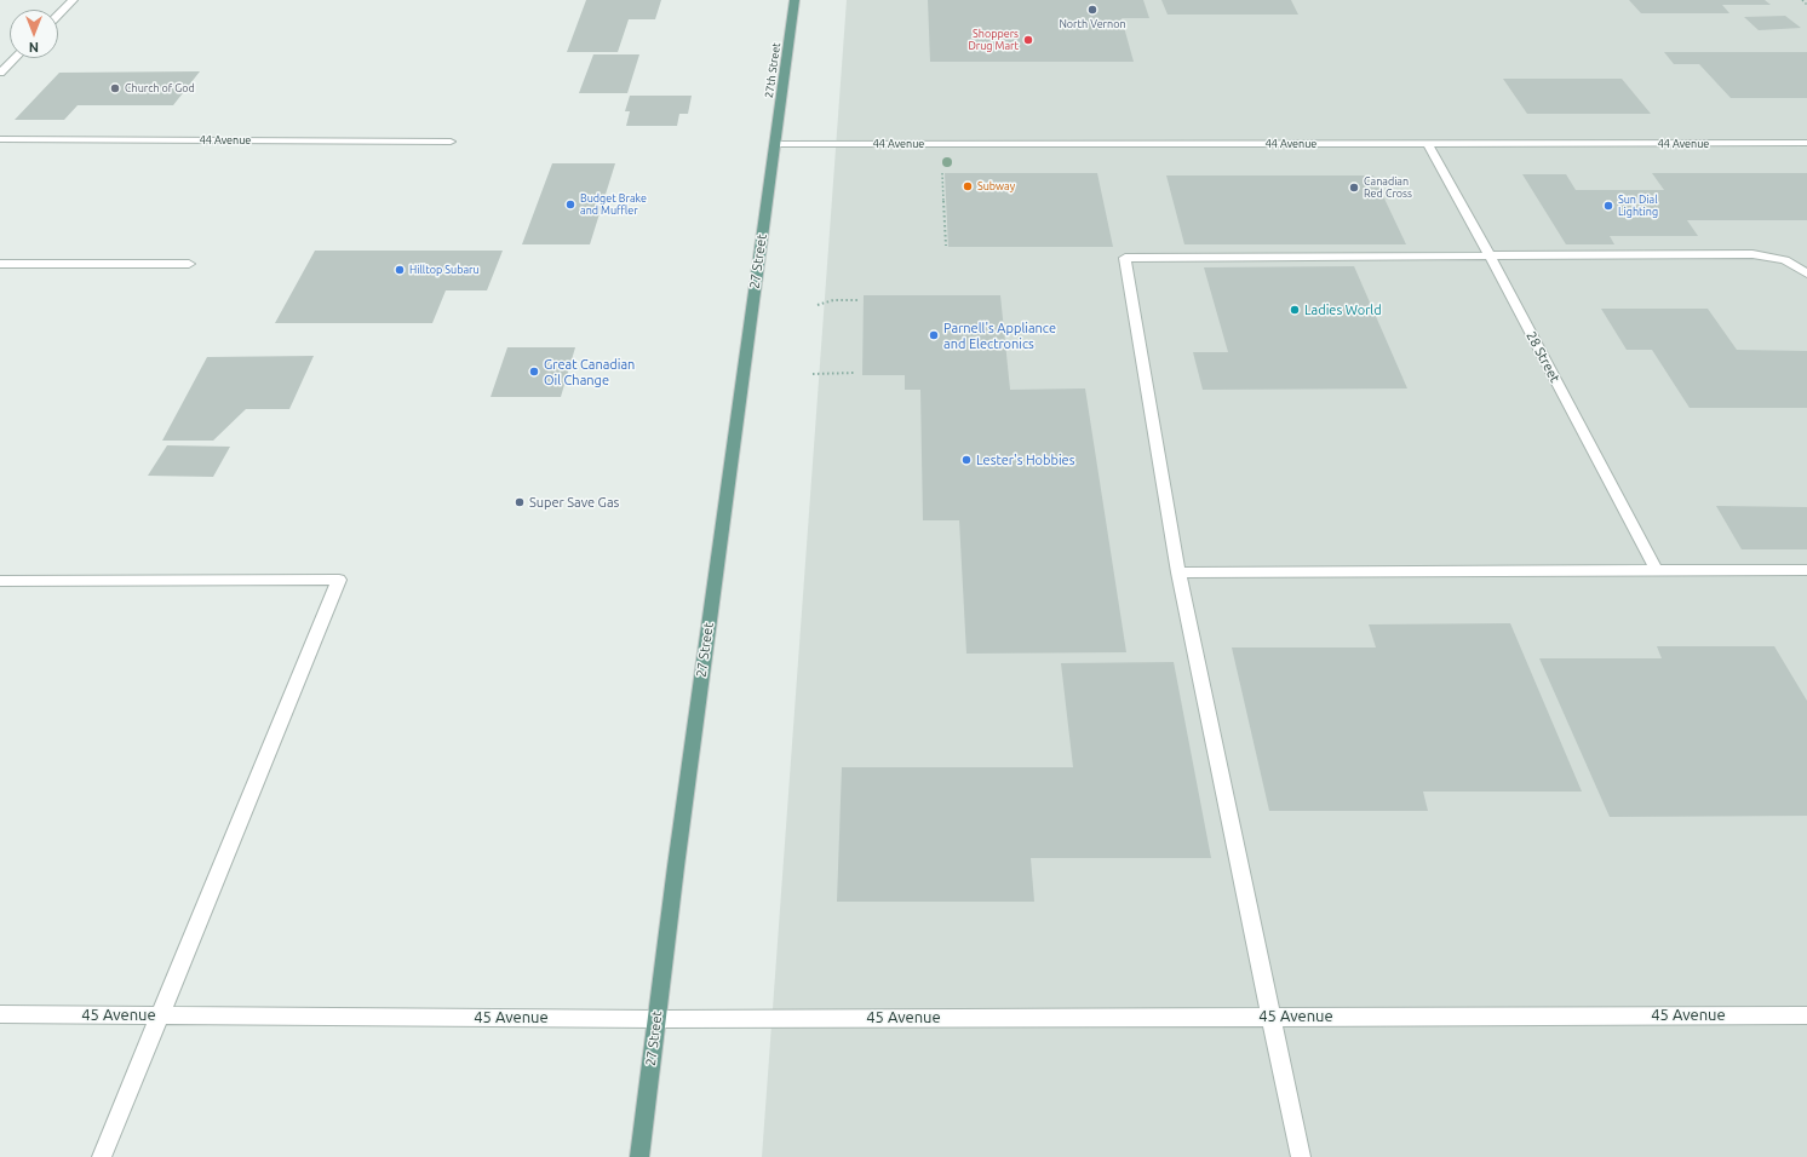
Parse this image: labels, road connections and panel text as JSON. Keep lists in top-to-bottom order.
{
  "streets": {
    "main road": ["27th Street", "27 Street"],
    "street": ["44 Avenue", "28 Street", "45 Avenue"]
  },
  "crossings": [
    ["27th Street", "44 Avenue"],
    ["27th Street", "27 Street"],
    ["44 Avenue", "27 Street"],
    ["44 Avenue", "28 Street"],
    ["27 Street", "45 Avenue"]
  ],
  "places": [
    "North Vernon",
    "Shoppers Drug Mart",
    "Church of God",
    "Subway",
    "Canadian Red Cross",
    "Budget Brake and Muffler",
    "Sun Dial Lighting",
    "Hilltop Subaru",
    "Ladies World",
    "Parnell's Appliance and Electronics",
    "Great Canadian Oil Change",
    "Lester's Hobbies",
    "Super Save Gas"
  ],
  "north": "bottom"
}
